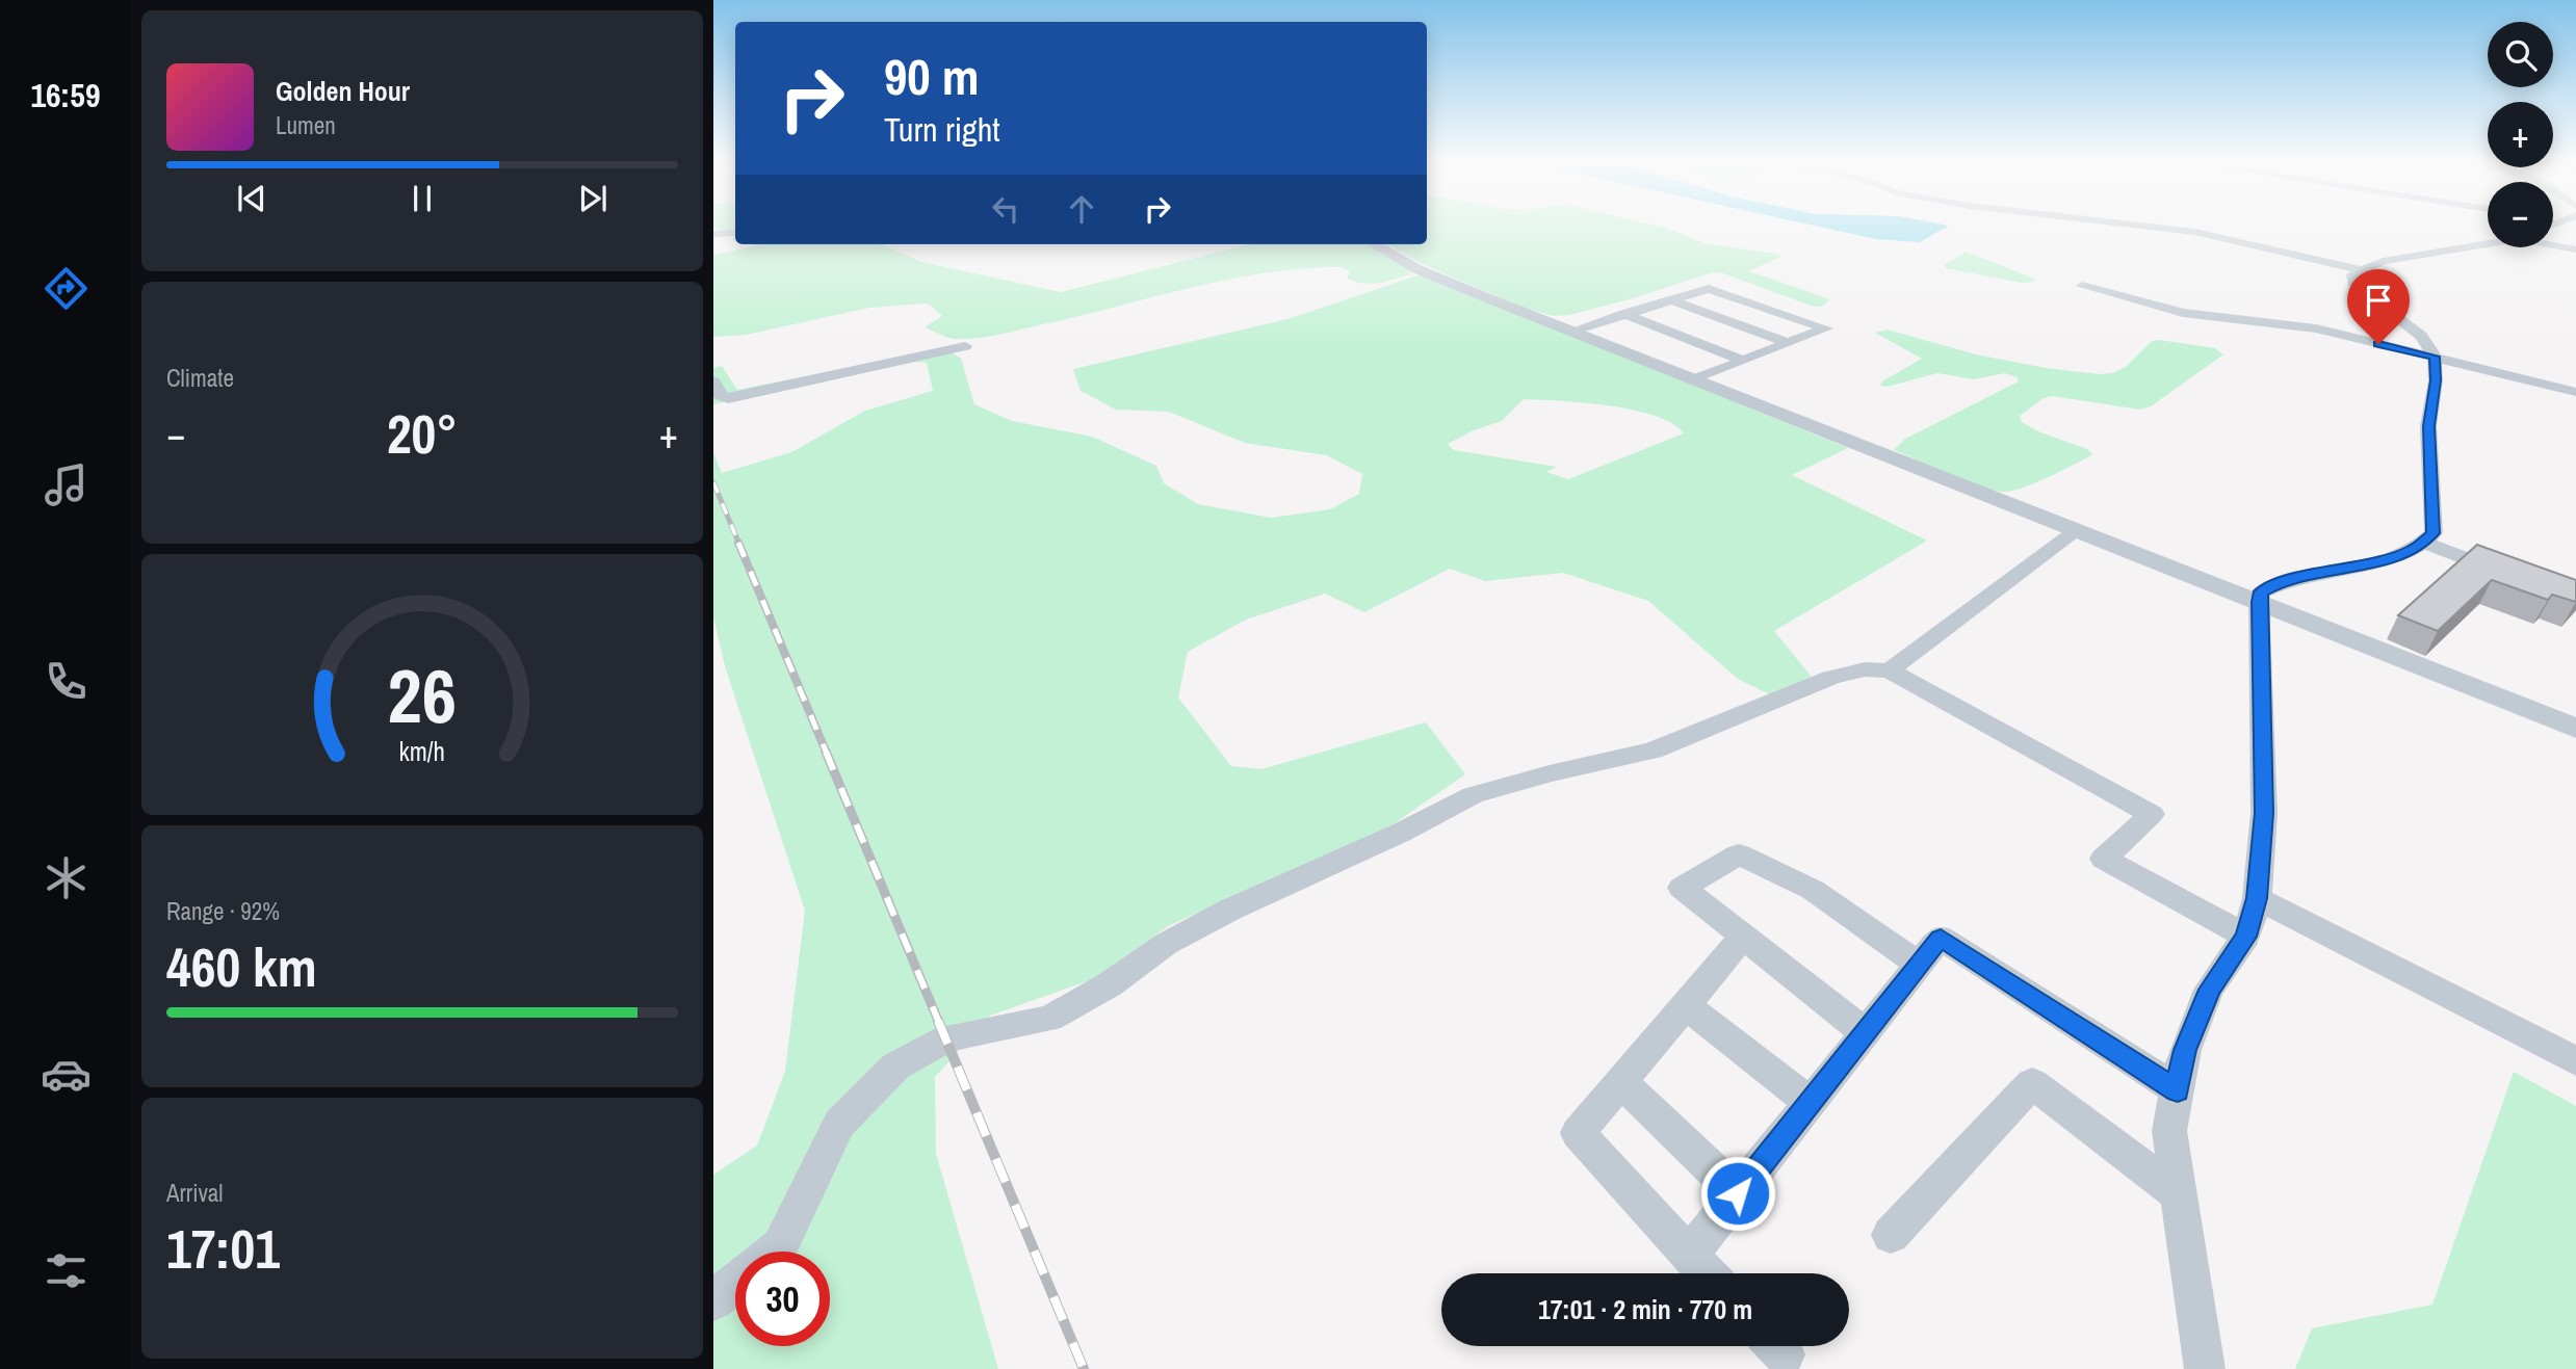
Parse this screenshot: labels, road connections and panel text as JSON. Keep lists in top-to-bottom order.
{
  "page": {
    "tabs": "16:59",
    "map_buttons": ["+", "−"],
    "turn": ["90 m", "Turn right"],
    "song": ["Golden Hour", "Lumen"],
    "tile": [
      "Climate",
      ["Range · 92%", "460 km"],
      ["Arrival", "17:01"]
    ],
    "heat": ["−", "20°", "+"],
    "limit": "30",
    "trip": "17:01 · 2 min · 770 m",
    "gauge": ["26", "km/h"]
  }
}
